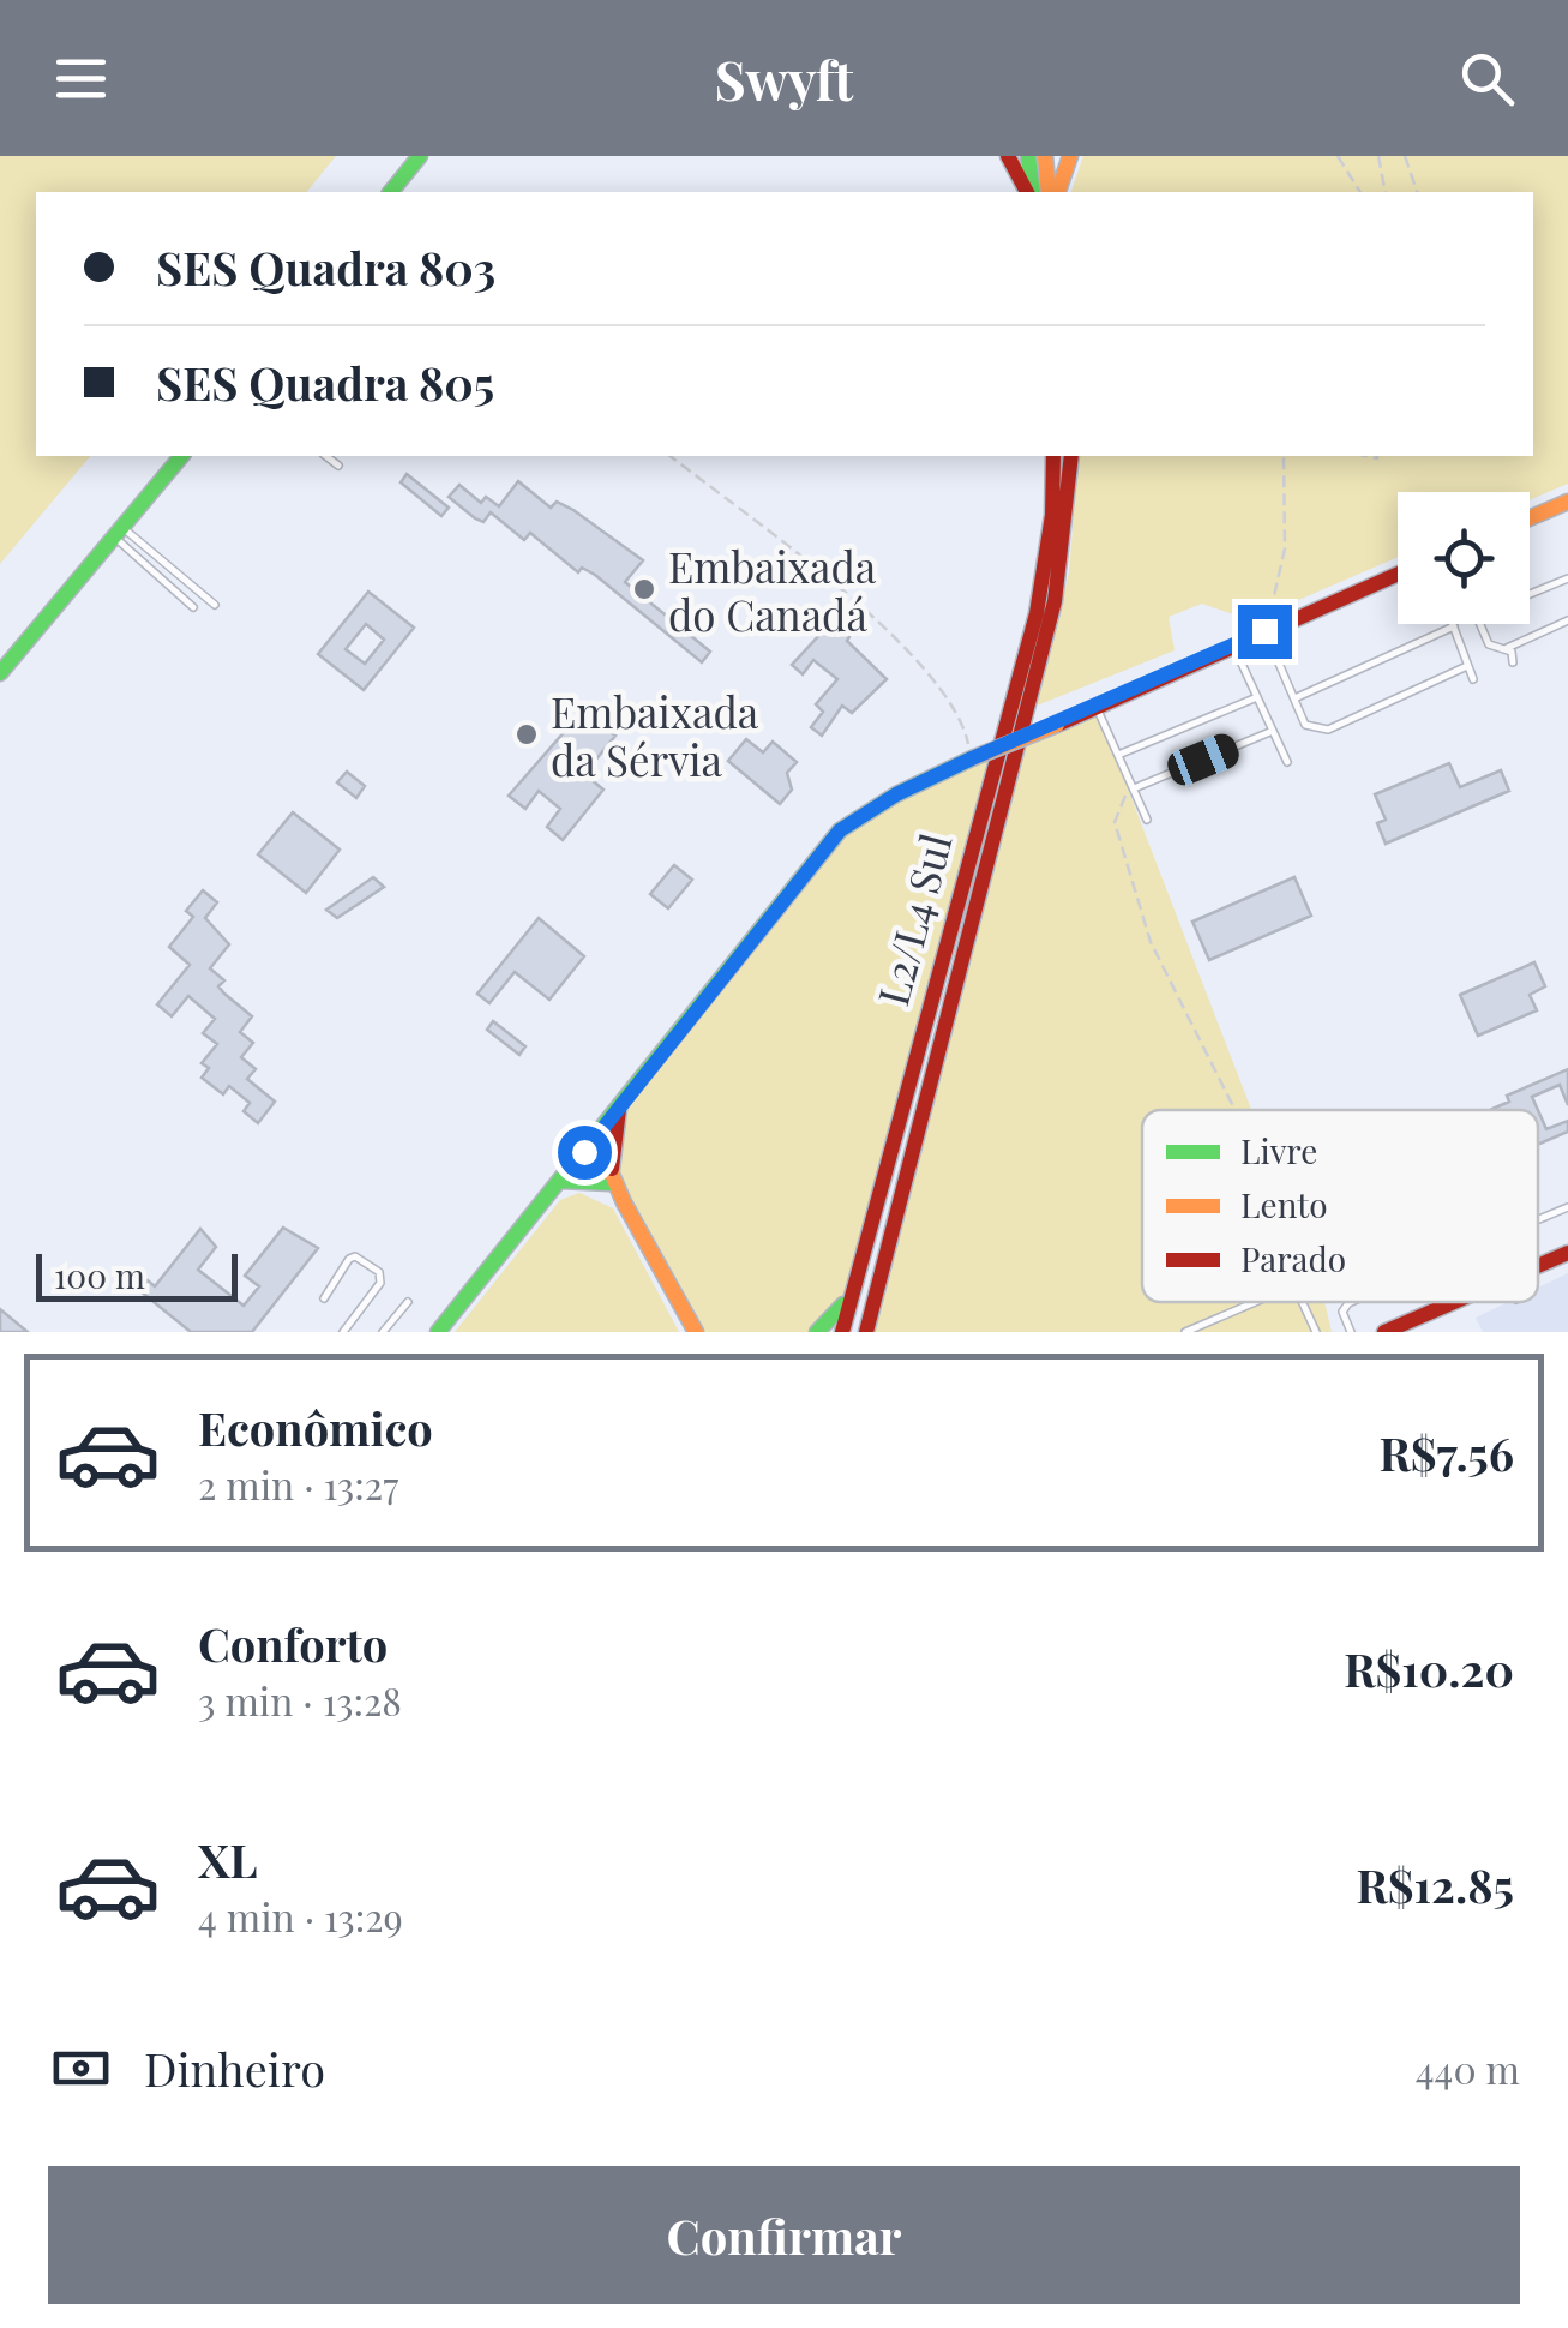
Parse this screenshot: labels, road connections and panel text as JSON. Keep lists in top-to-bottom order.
{
  "streets": {
    "main road": ["L2/L4 Sul"]
  },
  "places": ["Embaixada do Canadá", "Embaixada da Sérvia"],
  "legend": ["Livre", "Lento", "Parado"],
  "scale_bar": "100 m",
  "page": {
    "header": "Swyft",
    "banner": ["SES Quadra 803", "SES Quadra 805"],
    "scale": "100 m",
    "list": [
      {
        "name": "Econômico",
        "note": "2 min · 13:27",
        "value": "R$7.56"
      },
      {
        "name": "Conforto",
        "note": "3 min · 13:28",
        "value": "R$10.20"
      },
      {
        "name": "XL",
        "note": "4 min · 13:29",
        "value": "R$12.85"
      }
    ],
    "pay": ["Dinheiro", "440 m"],
    "buttons": "Confirmar"
  }
}
